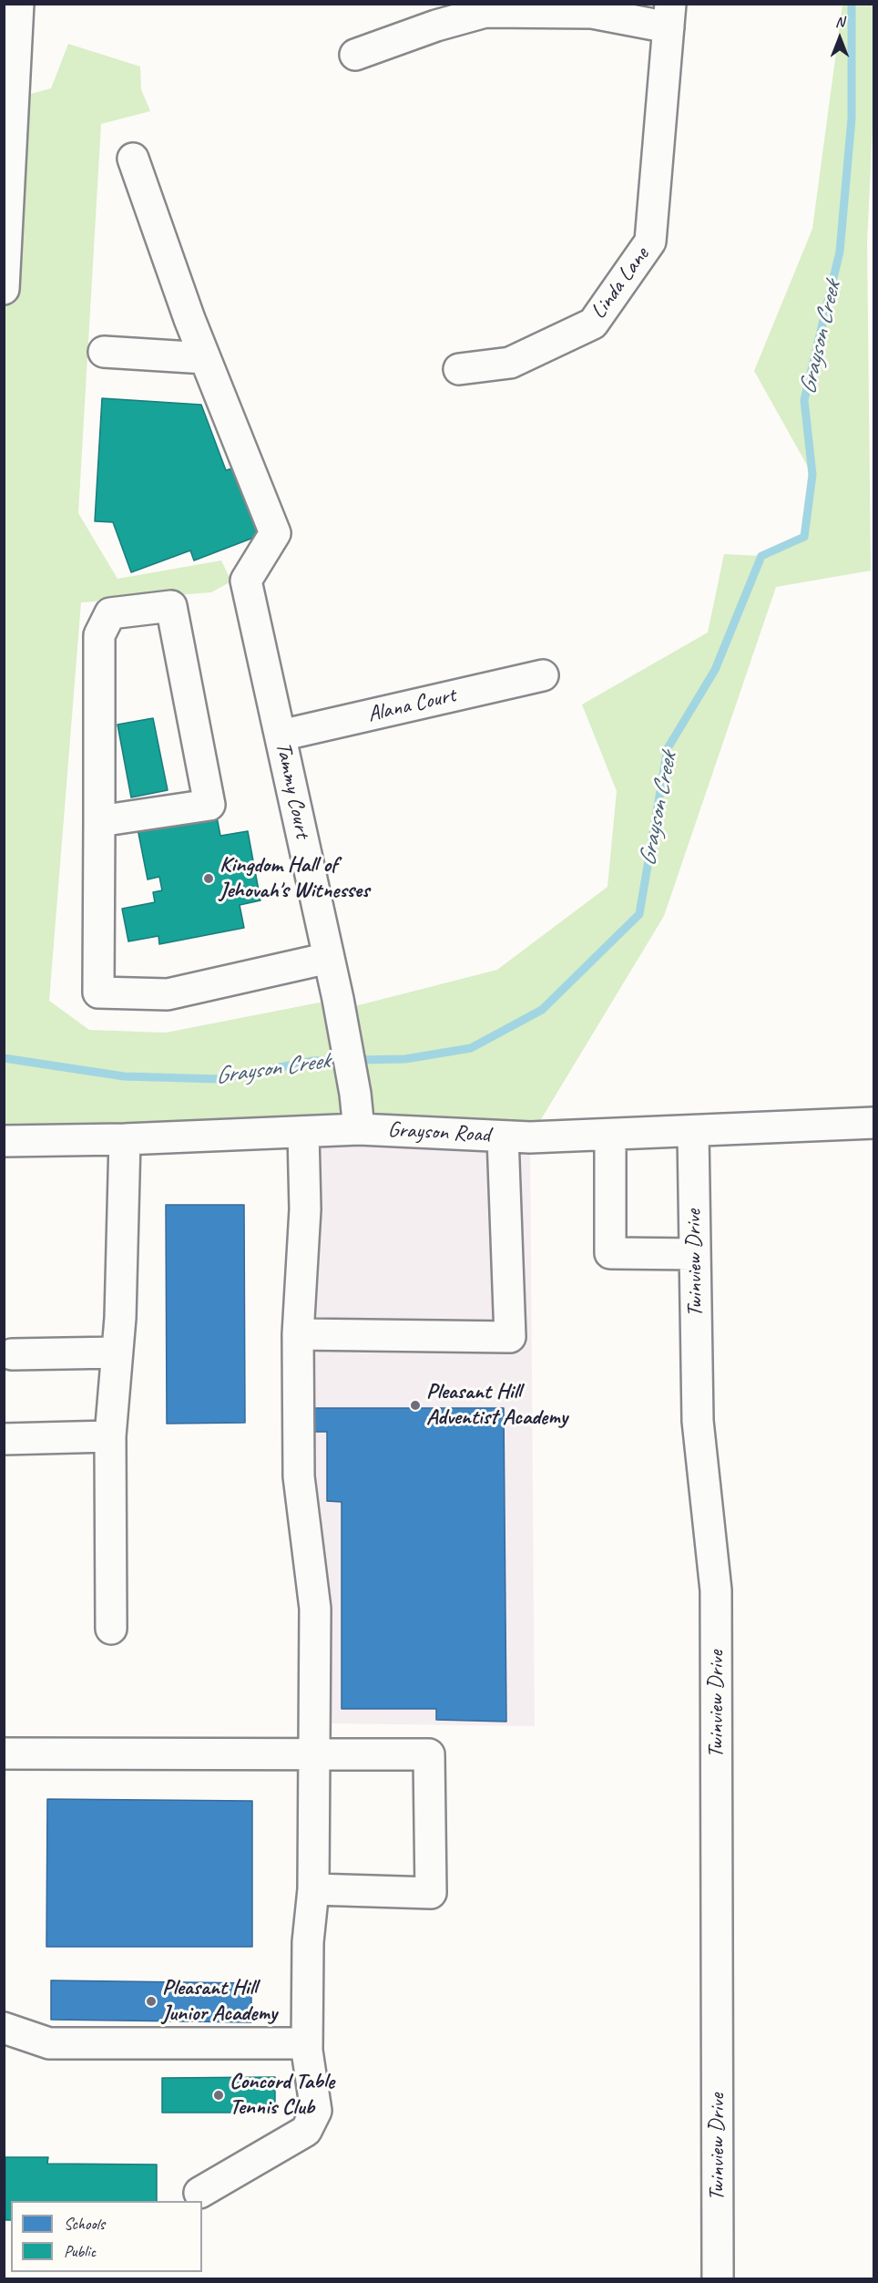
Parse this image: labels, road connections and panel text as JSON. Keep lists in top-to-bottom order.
{
  "streets": {
    "street": [
      "Linda Lane",
      "Alana Court",
      "Tammy Court",
      "Grayson Road",
      "Twinview Drive"
    ]
  },
  "crossings": [
    ["Alana Court", "Tammy Court"],
    ["Tammy Court", "Grayson Road"],
    ["Grayson Road", "Twinview Drive"]
  ],
  "water": ["Grayson Creek"],
  "places": [
    "Kingdom Hall of Jehovah's Witnesses",
    "Pleasant Hill Adventist Academy",
    "Pleasant Hill Junior Academy",
    "Concord Table Tennis Club"
  ],
  "legend": ["Schools", "Public"],
  "north": "top"
}
